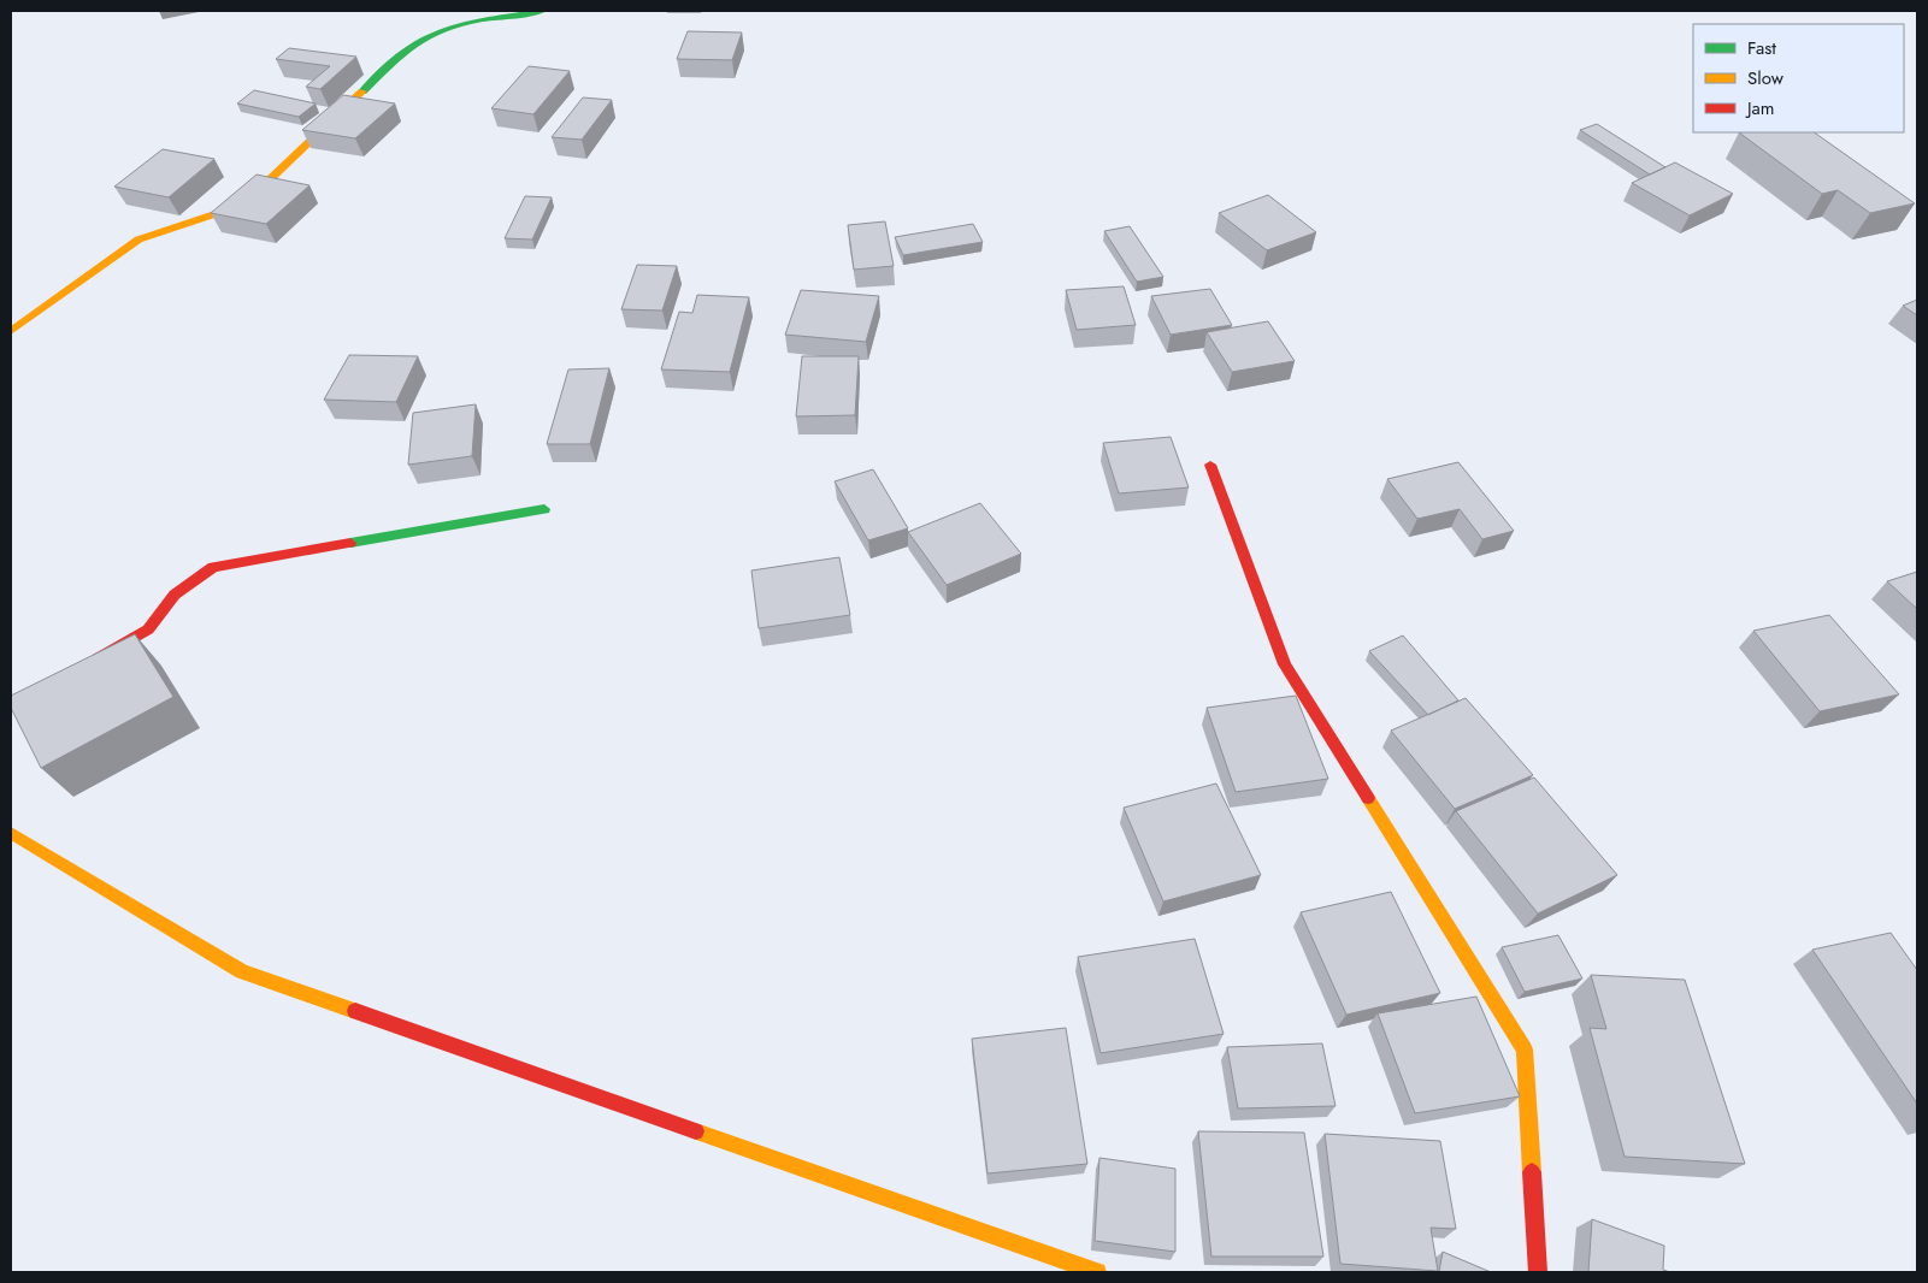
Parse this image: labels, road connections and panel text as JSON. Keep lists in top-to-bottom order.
{
  "legend": ["Fast", "Slow", "Jam"]
}
